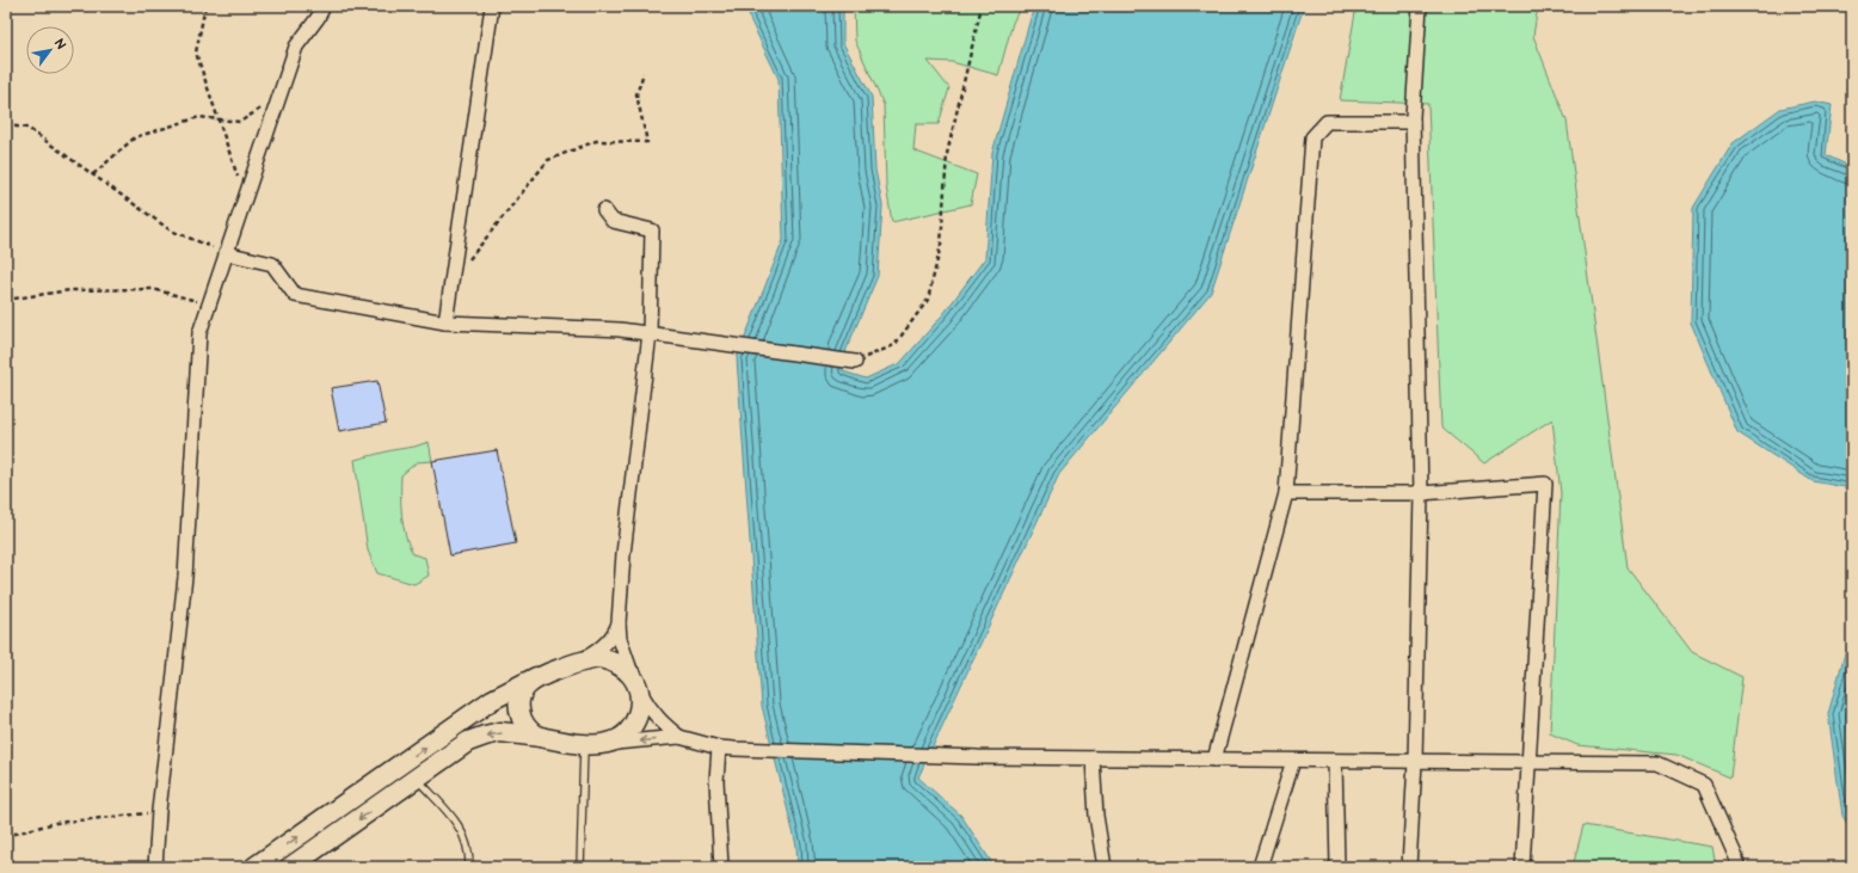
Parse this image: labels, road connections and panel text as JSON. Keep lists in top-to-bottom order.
{
  "north": "top right"
}
